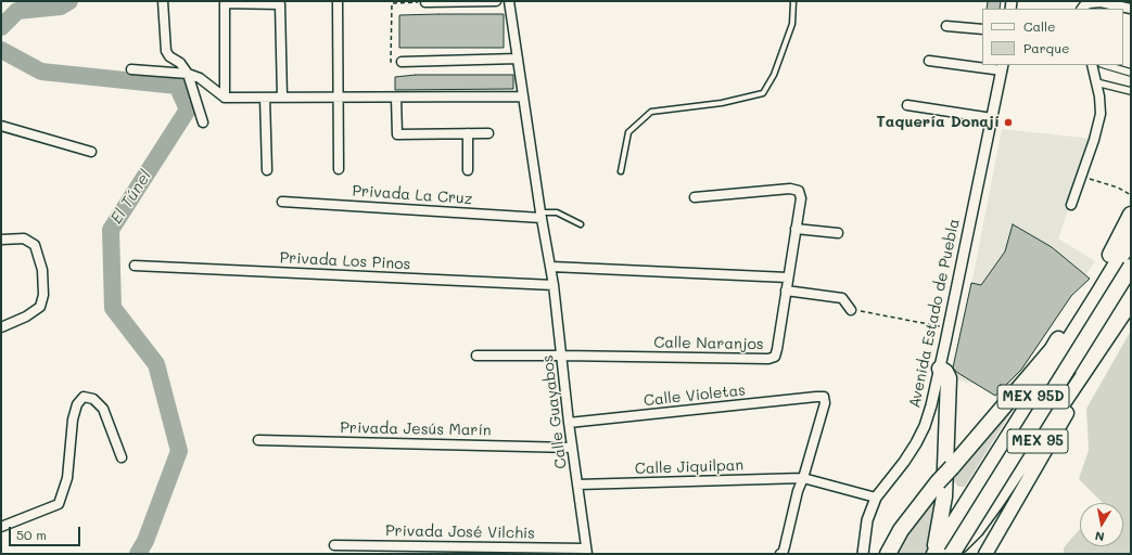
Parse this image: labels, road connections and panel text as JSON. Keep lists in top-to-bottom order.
{
  "streets": {
    "highway": ["MEX 95D"],
    "main road": ["MEX 95"],
    "street": [
      "Privada La Cruz",
      "Privada Los Pinos",
      "Avenida Estado de Puebla",
      "Calle Naranjos",
      "Calle Violetas",
      "Calle Guayabos",
      "Privada Jesús Marín",
      "Calle Jiquilpan",
      "Privada José Vilchis"
    ]
  },
  "crossings": [
    ["Privada La Cruz", "Calle Guayabos"],
    ["Privada Los Pinos", "Calle Guayabos"],
    ["Avenida Estado de Puebla", "Calle Jiquilpan"],
    ["Calle Naranjos", "Calle Guayabos"],
    ["Calle Violetas", "Calle Guayabos"],
    ["Calle Violetas", "Calle Jiquilpan"],
    ["MEX 95D", "MEX 95"],
    ["Calle Guayabos", "Privada Jesús Marín"],
    ["Calle Guayabos", "Calle Jiquilpan"],
    ["Calle Guayabos", "Privada José Vilchis"]
  ],
  "water": ["El Túnel"],
  "places": ["Taquería Donají"],
  "legend": ["Calle", "Parque"],
  "scale_bar": "50 m",
  "north": "bottom"
}
